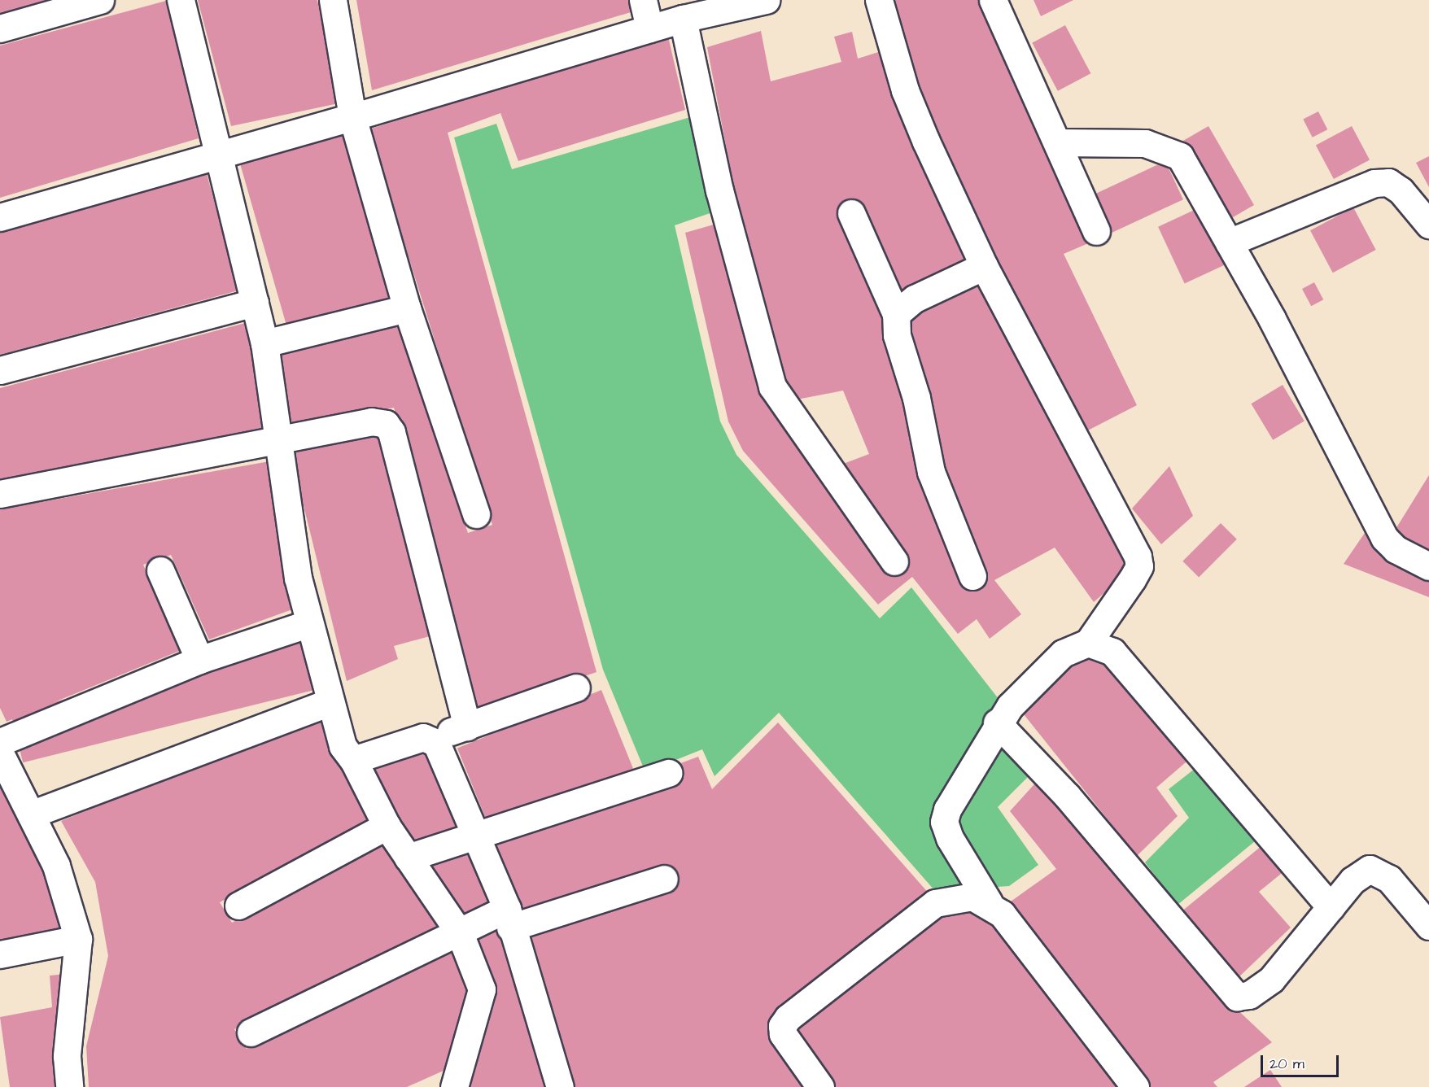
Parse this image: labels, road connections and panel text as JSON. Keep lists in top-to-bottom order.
{
  "scale_bar": "20 m"
}
